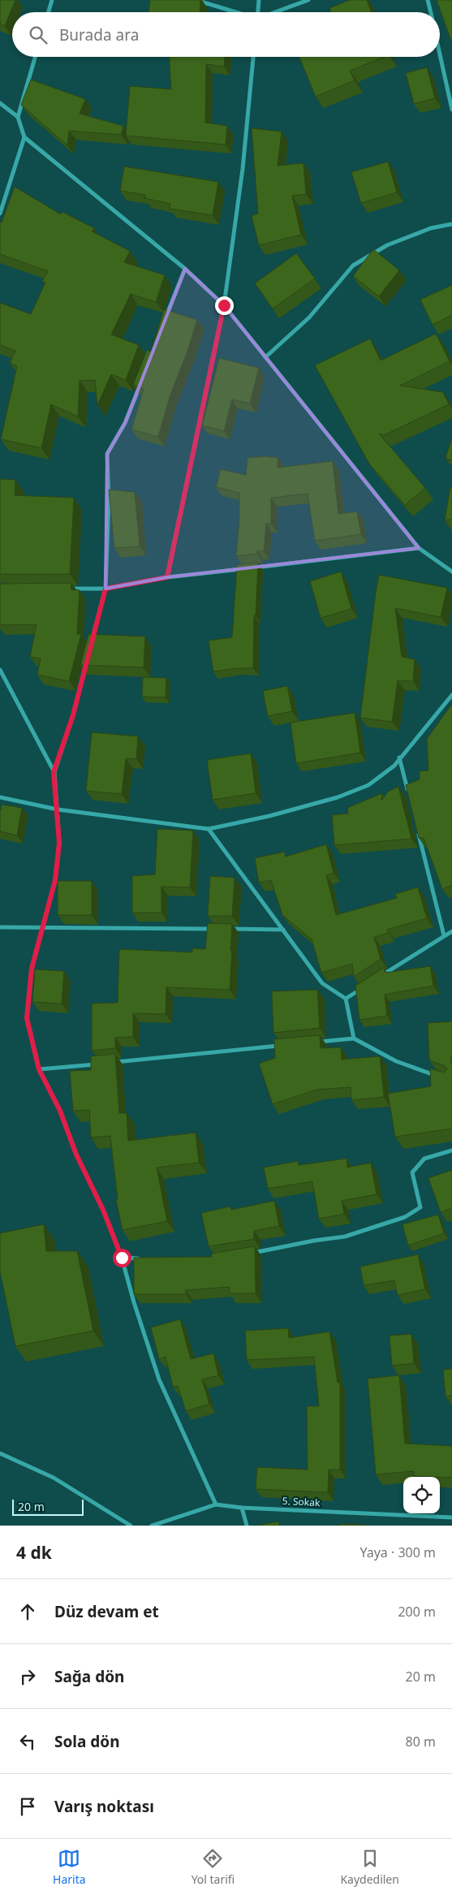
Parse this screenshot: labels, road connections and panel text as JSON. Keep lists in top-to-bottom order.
{
  "streets": {
    "street": ["5. Sokak"]
  },
  "scale_bar": "20 m",
  "page": {
    "search": "Burada ara",
    "scale": "20 m",
    "heading": ["4 dk", "Yaya · 300 m"],
    "list": [
      ["Düz devam et", "200 m"],
      ["Sağa dön", "20 m"],
      ["Sola dön", "80 m"],
      "Varış noktası"
    ],
    "nav": ["Harita", "Yol tarifi", "Kaydedilen"]
  }
}
